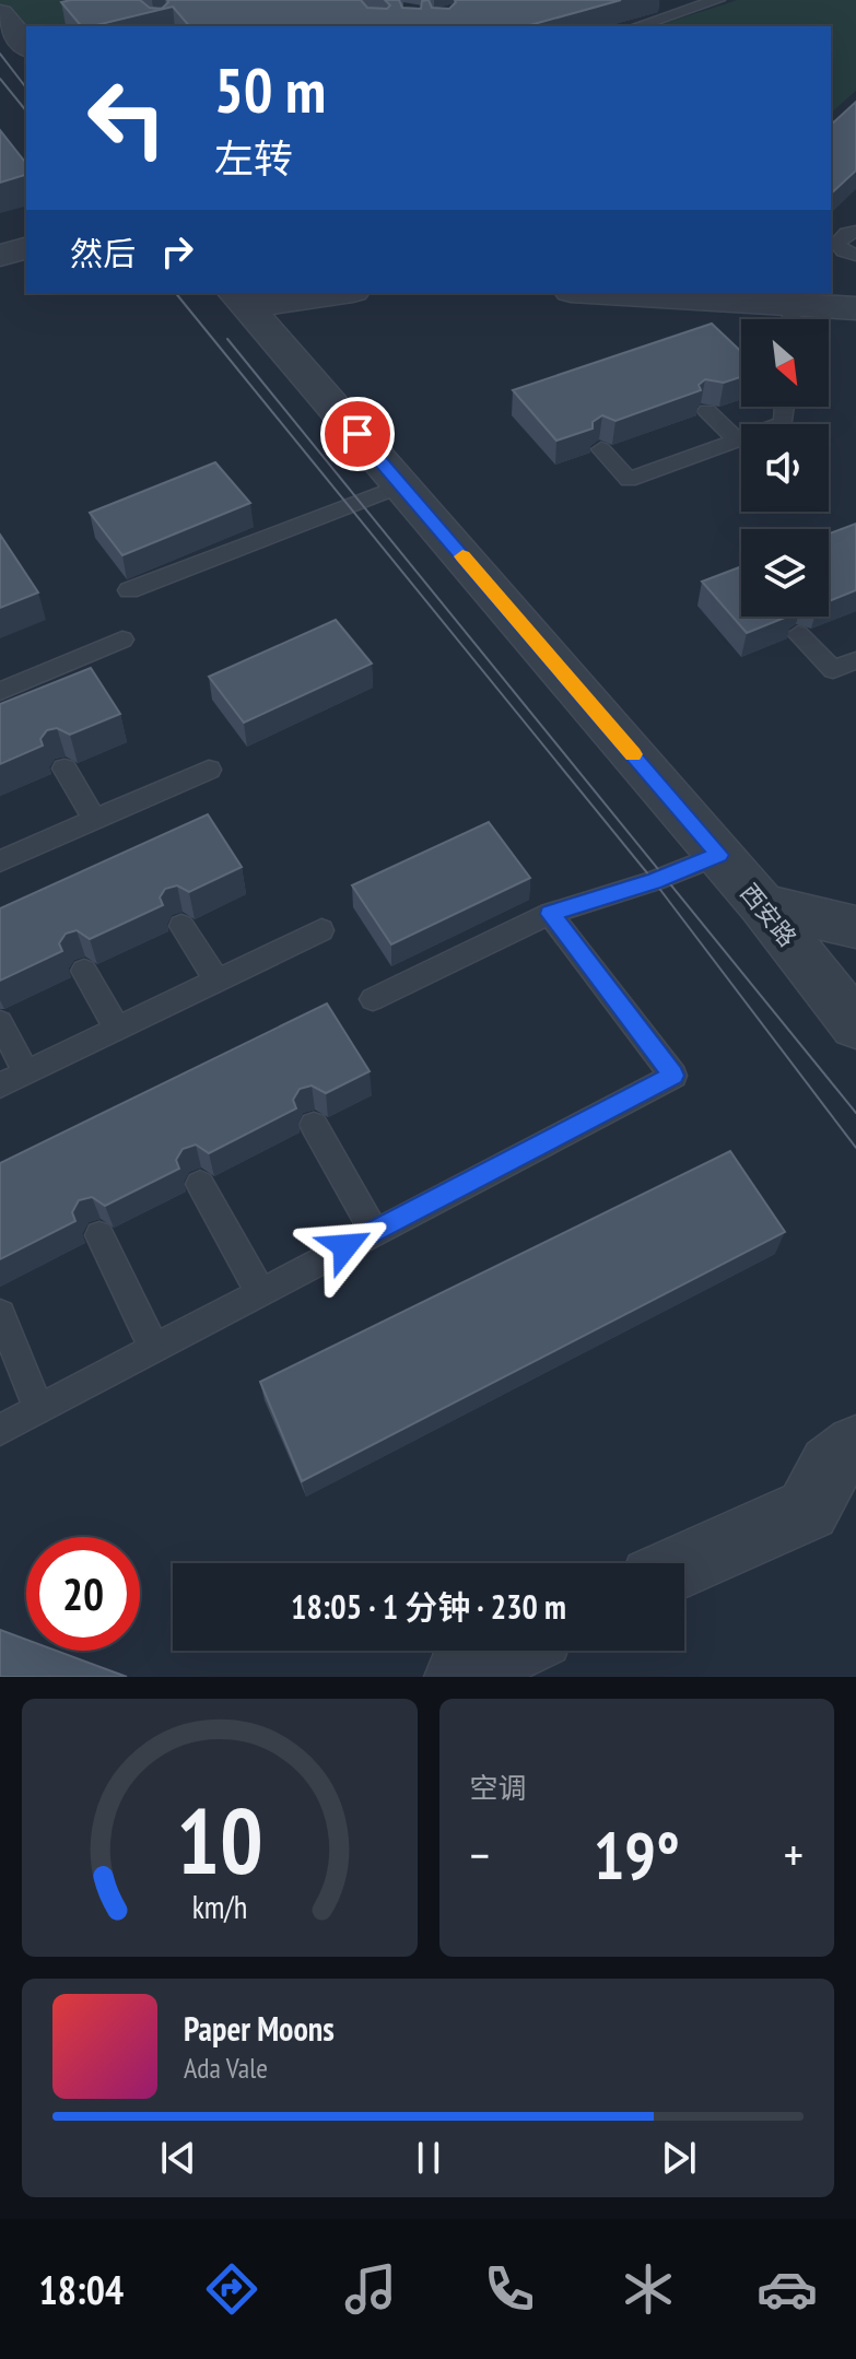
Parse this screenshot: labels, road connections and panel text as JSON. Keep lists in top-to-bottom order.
{
  "streets": {
    "street": ["西安路"]
  },
  "north": "bottom right",
  "page": {
    "turn": ["50 m", "左转"],
    "then": "然后",
    "limit": "20",
    "trip": "18:05 · 1 分钟 · 230 m",
    "tile": "空调",
    "heat": ["−", "19°", "+"],
    "song": ["Paper Moons", "Ada Vale"],
    "tabs": "18:04",
    "gauge": ["10", "km/h"]
  }
}
